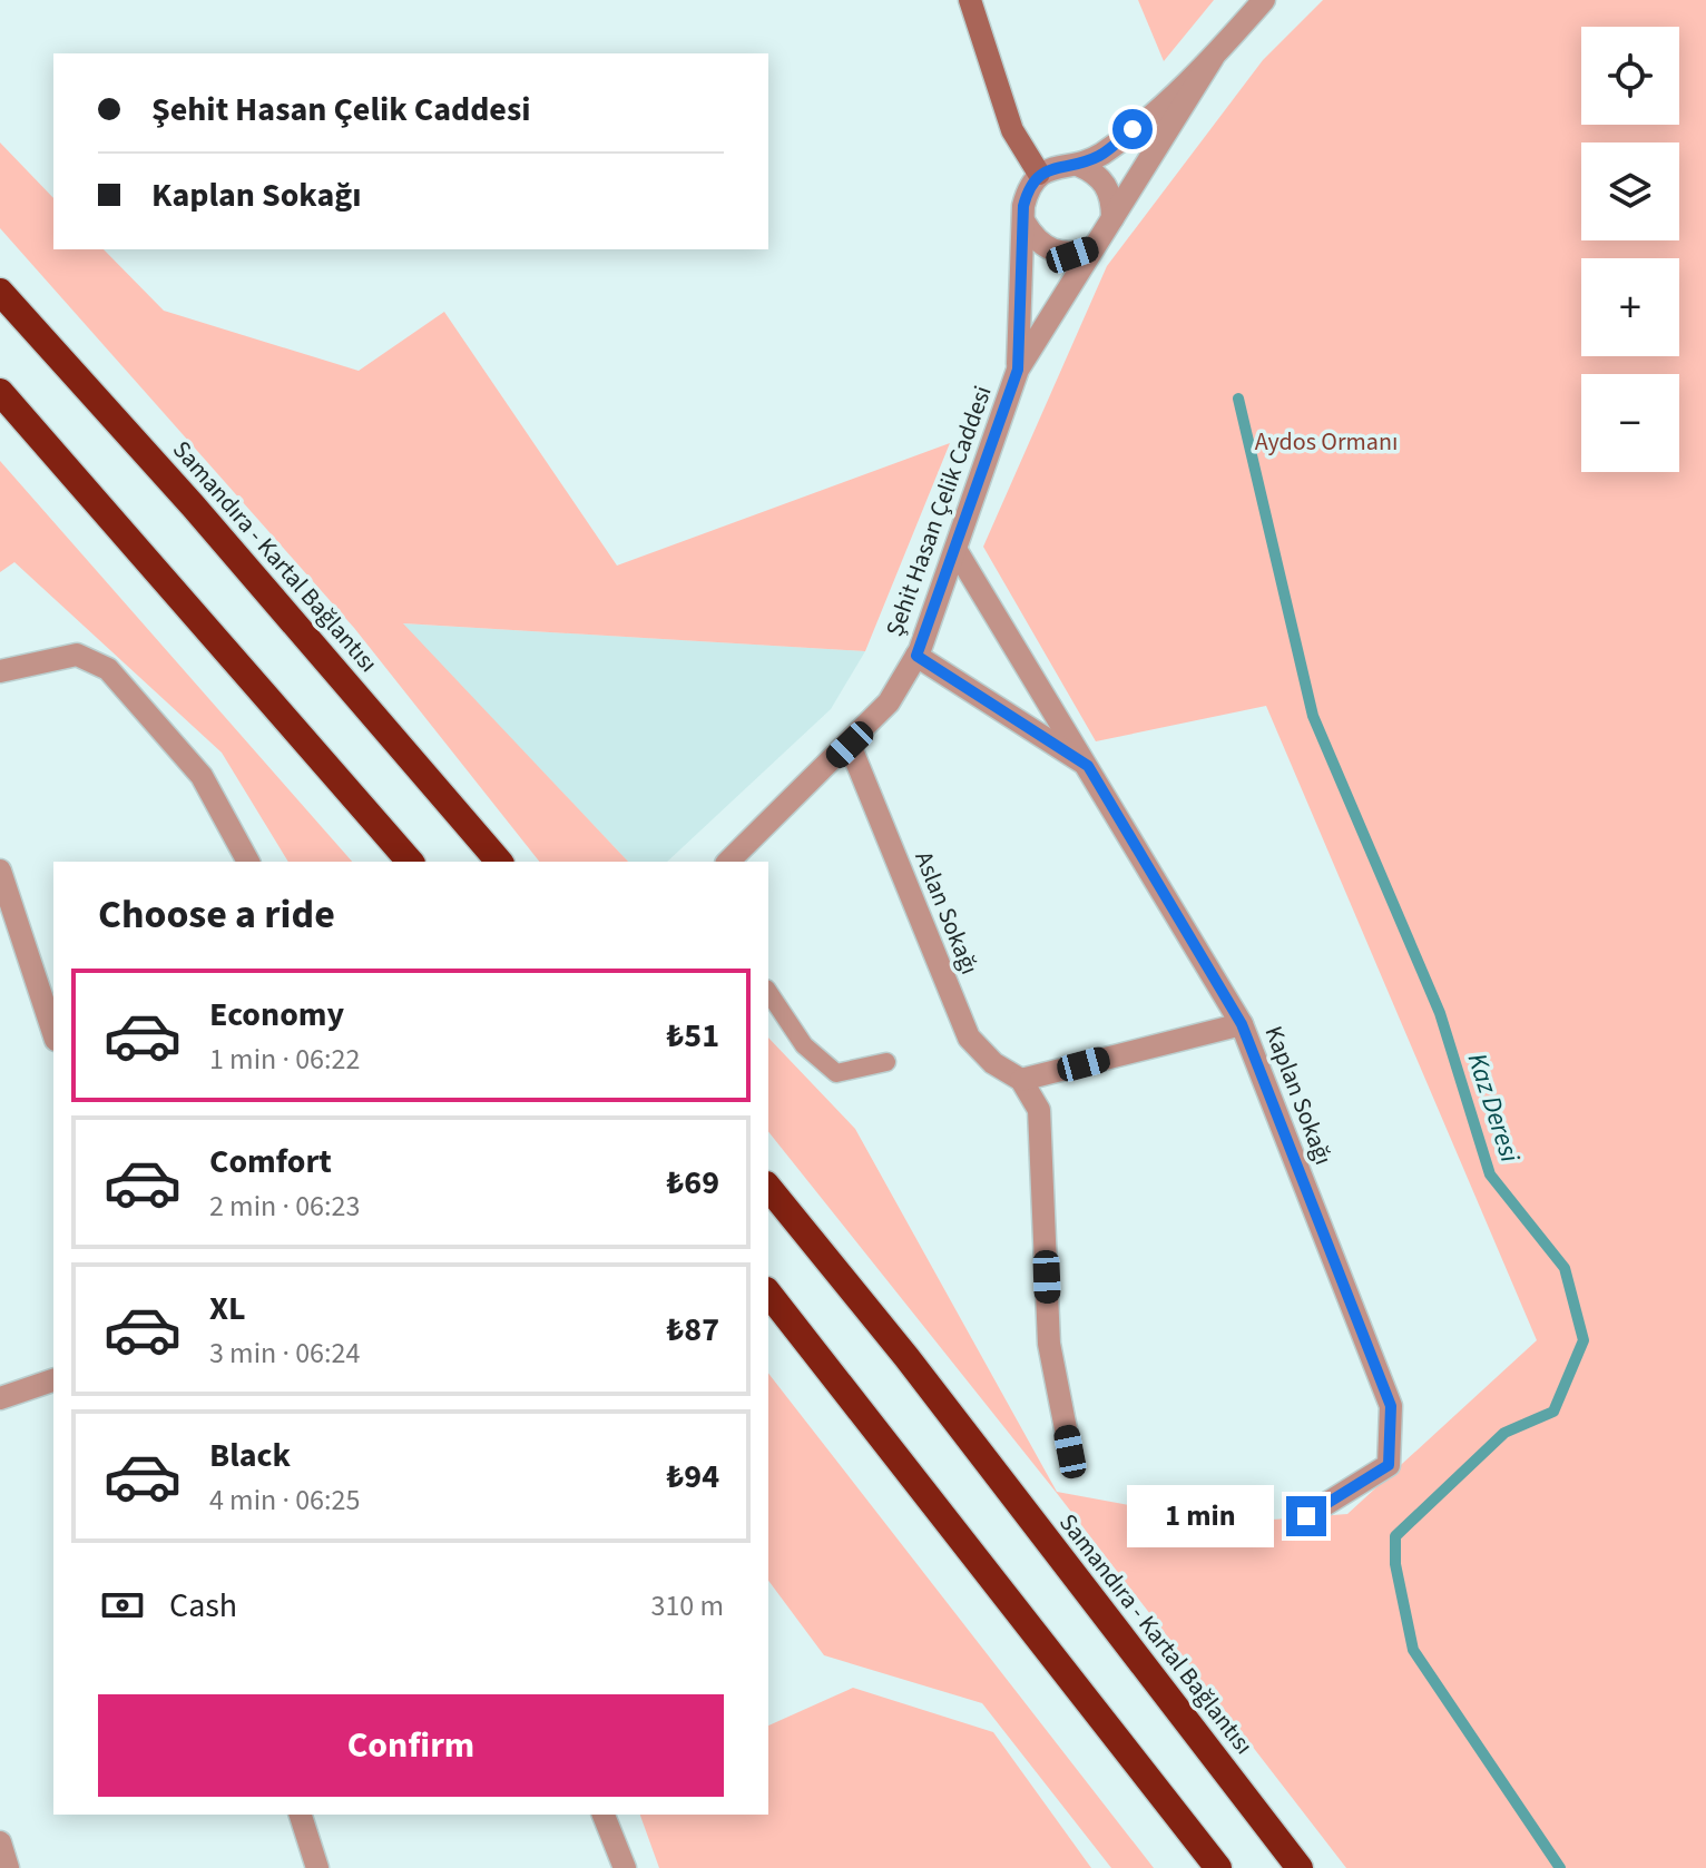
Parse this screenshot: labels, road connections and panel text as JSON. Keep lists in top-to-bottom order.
{
  "streets": {
    "highway": ["Samandıra - Kartal Bağlantısı"],
    "street": ["Şehit Hasan Çelik Caddesi", "Aslan Sokağı", "Kaplan Sokağı"]
  },
  "crossings": [
    ["Şehit Hasan Çelik Caddesi", "Aslan Sokağı"],
    ["Şehit Hasan Çelik Caddesi", "Kaplan Sokağı"]
  ],
  "water": ["Kaz Deresi"],
  "parks": ["Aydos Ormanı"],
  "page": {
    "map_buttons": ["+", "−"],
    "banner": ["Şehit Hasan Çelik Caddesi", "Kaplan Sokağı"],
    "heading": "Choose a ride",
    "list": [
      {
        "name": "Economy",
        "note": "1 min · 06:22",
        "value": "₺51"
      },
      {
        "name": "Comfort",
        "note": "2 min · 06:23",
        "value": "₺69"
      },
      {
        "name": "XL",
        "note": "3 min · 06:24",
        "value": "₺87"
      },
      {
        "name": "Black",
        "note": "4 min · 06:25",
        "value": "₺94"
      }
    ],
    "bubble": "1 min",
    "pay": ["Cash", "310 m"],
    "buttons": "Confirm"
  }
}
